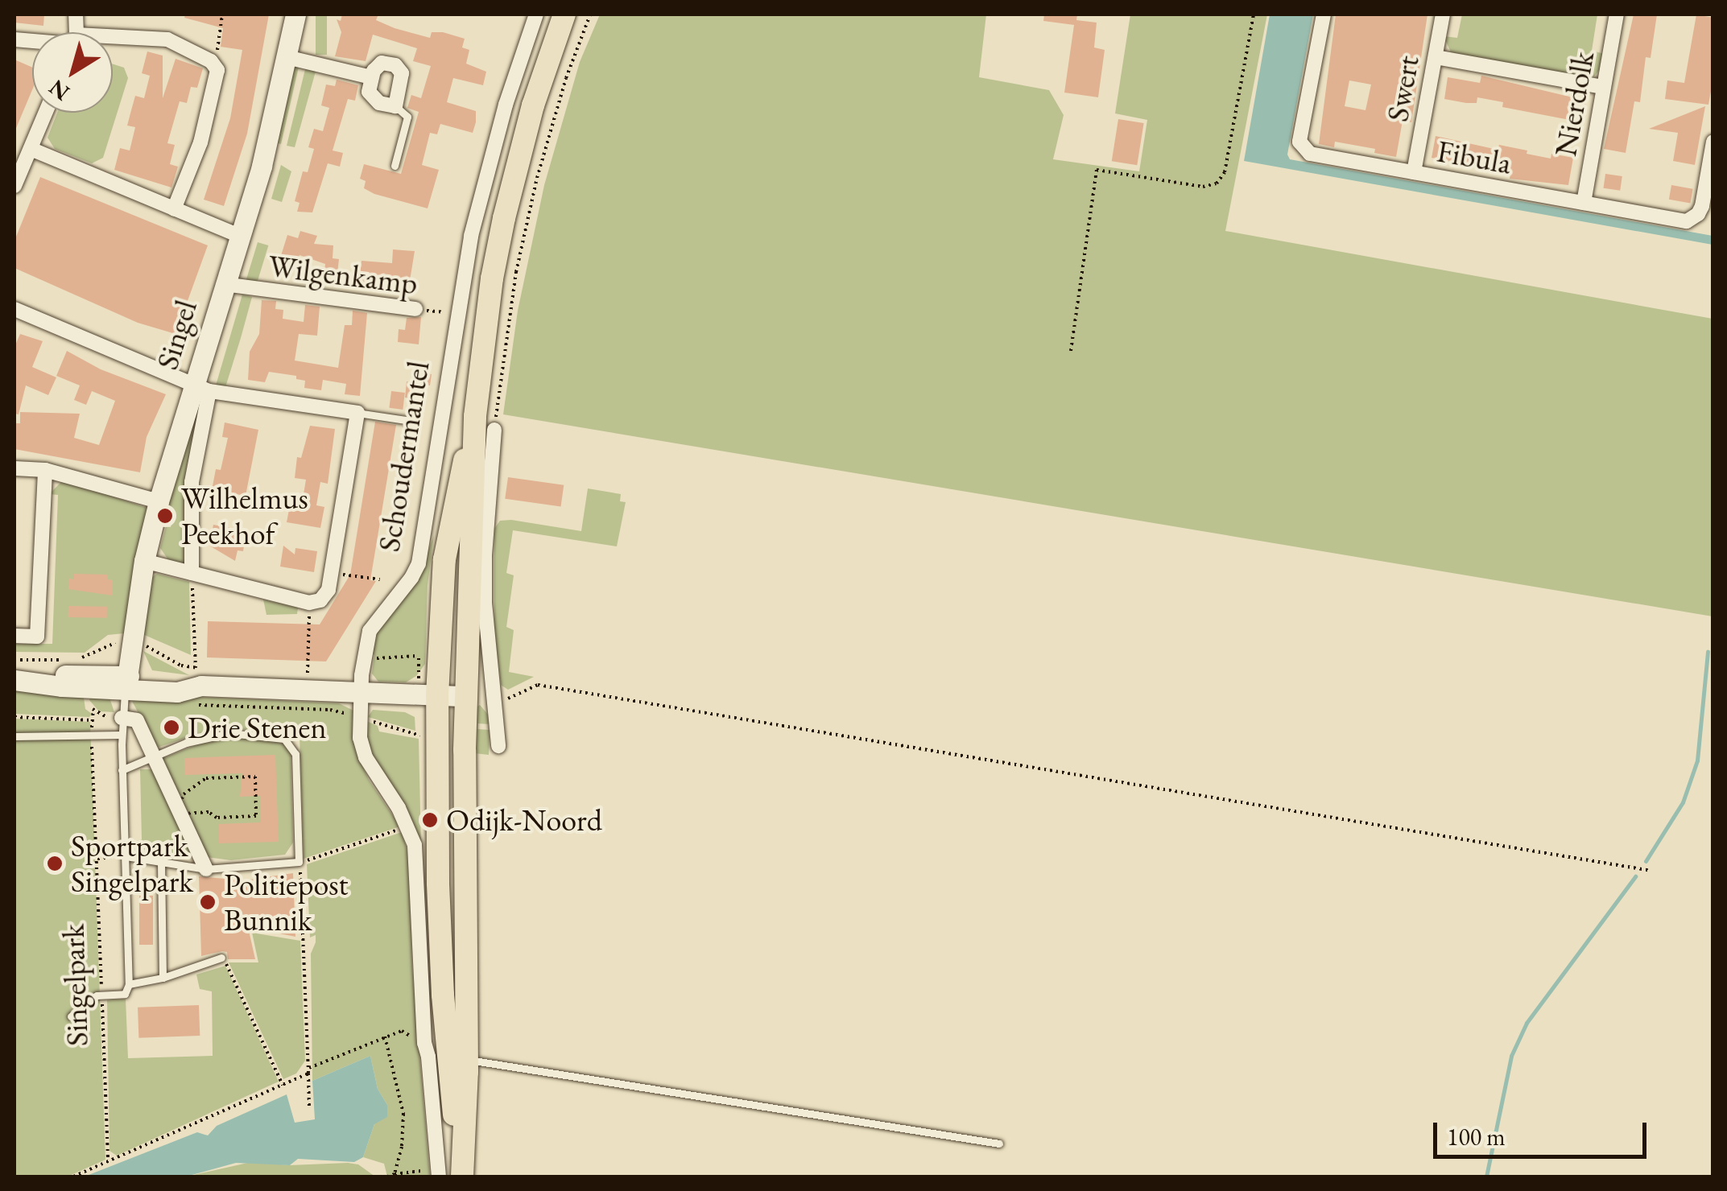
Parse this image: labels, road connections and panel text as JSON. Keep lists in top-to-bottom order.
{
  "streets": {
    "main road": ["Schoudermantel"],
    "street": [
      "Swert",
      "Nierdolk",
      "Fibula",
      "Wilgenkamp",
      "Singel"
    ],
    "lane": ["Singelpark"]
  },
  "crossings": [
    ["Swert", "Fibula"],
    ["Nierdolk", "Fibula"],
    ["Wilgenkamp", "Singel"],
    ["Wilgenkamp", "Schoudermantel"],
    ["Singel", "Singelpark"]
  ],
  "places": [
    "Wilhelmus Peekhof",
    "Drie Stenen",
    "Odijk-Noord",
    "Sportpark Singelpark",
    "Politiepost Bunnik"
  ],
  "scale_bar": "100 m",
  "north": "bottom left"
}
